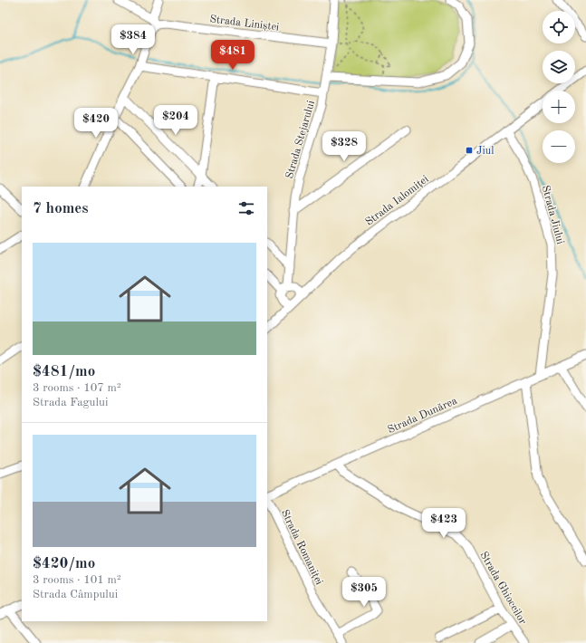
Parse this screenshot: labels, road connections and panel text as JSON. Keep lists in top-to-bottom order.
{
  "streets": {
    "street": [
      "Strada Liniștei",
      "Strada Stejarului",
      "Strada Ialomiței",
      "Strada Jiului",
      "Strada Dunărea",
      "Strada Romaniței",
      "Strada Ghioceilor"
    ]
  },
  "crossings": [
    ["Strada Liniștei", "Strada Stejarului"],
    ["Strada Stejarului", "Strada Ialomiței"],
    ["Strada Ialomiței", "Strada Jiului"],
    ["Strada Jiului", "Strada Dunărea"],
    ["Strada Dunărea", "Strada Ghioceilor"]
  ],
  "places": {
    "transit": ["Jiul"]
  },
  "page": {
    "map_buttons": ["+", "−"],
    "price": [
      "$384",
      "$481",
      "$204",
      "$420",
      "$328",
      "$423",
      "$305"
    ],
    "heading": "7 homes",
    "list": [
      {
        "name": "$481/mo",
        "note": "3 rooms · 107 m² · Strada Fagului"
      },
      {
        "name": "$420/mo",
        "note": "3 rooms · 101 m² · Strada Câmpului"
      }
    ]
  }
}
